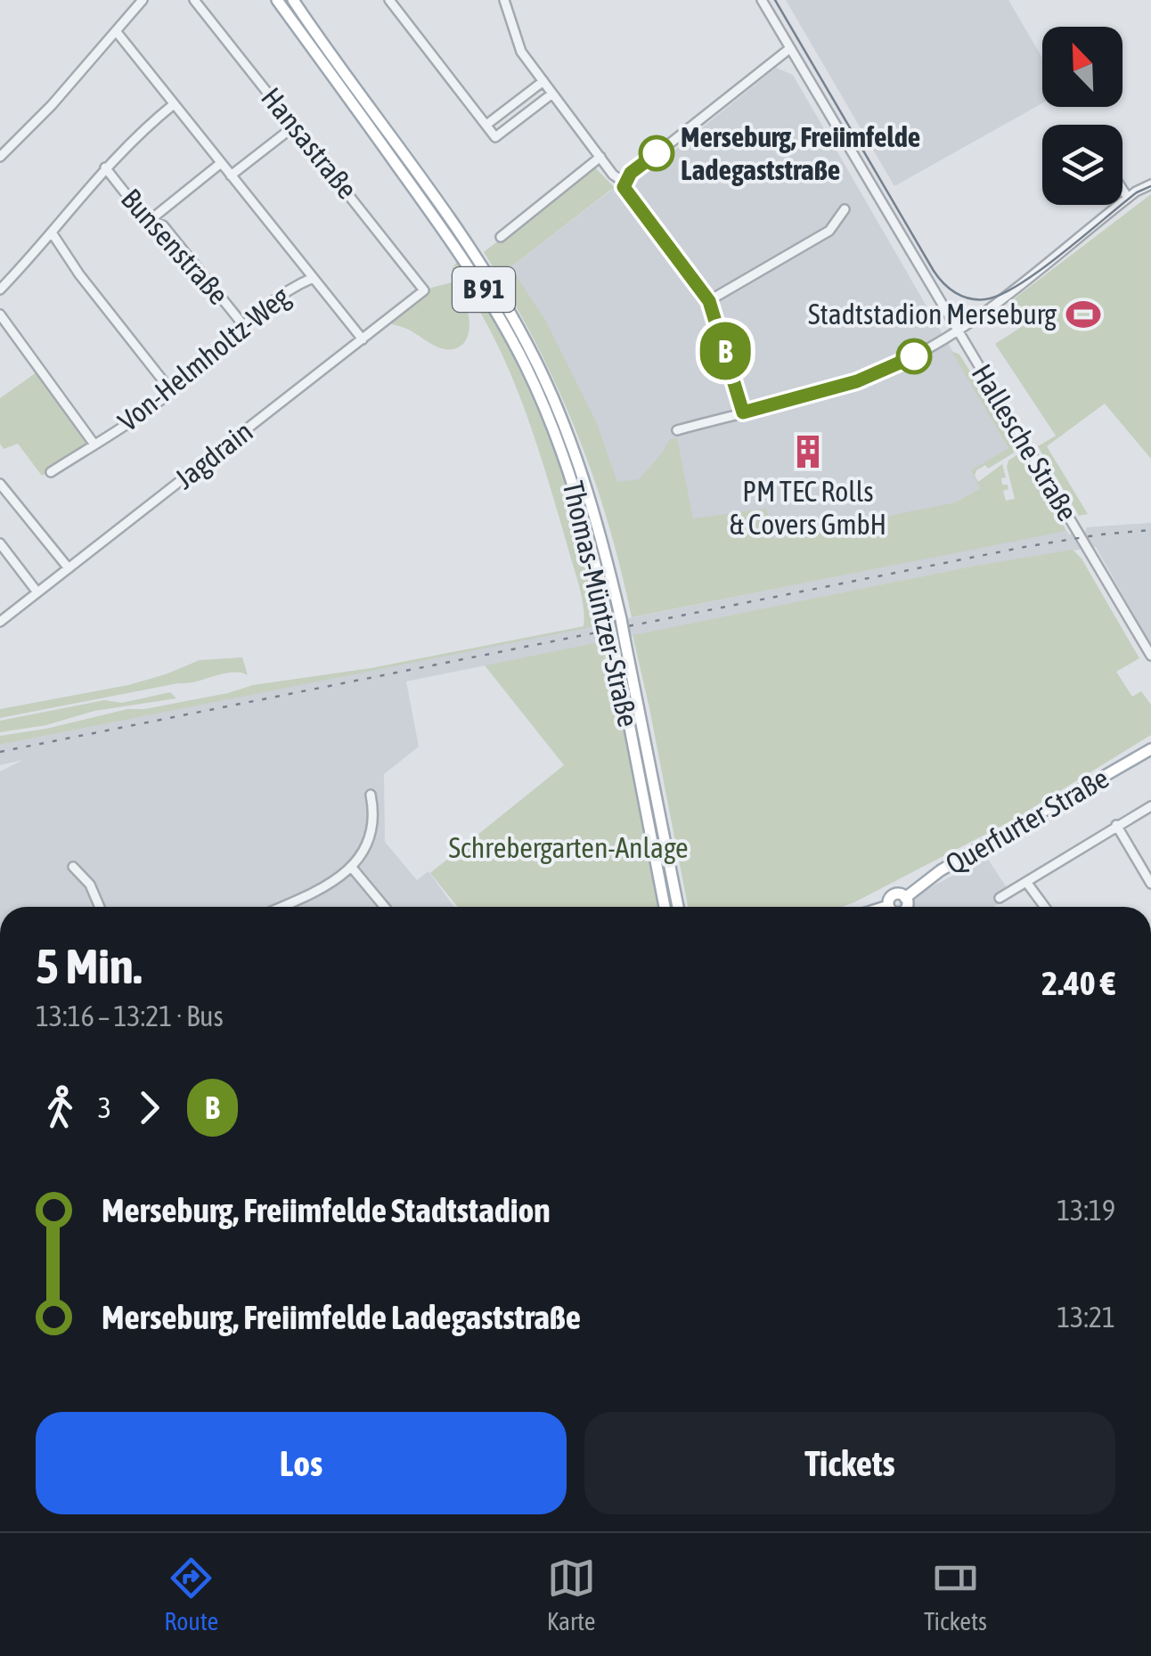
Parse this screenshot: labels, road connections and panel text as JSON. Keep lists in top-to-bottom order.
{
  "streets": {
    "main road": ["B 91", "Thomas-Müntzer-Straße", "Querfurter Straße"],
    "street": [
      "Hansastraße",
      "Bunsenstraße",
      "Von-Helmholtz-Weg",
      "Hallesche Straße",
      "Jagdrain"
    ]
  },
  "crossings": [
    ["Hansastraße", "Jagdrain"],
    ["Bunsenstraße", "Von-Helmholtz-Weg"]
  ],
  "parks": ["Schrebergarten-Anlage"],
  "places": {
    "other": ["Merseburg, Freiimfelde Ladegaststraße"],
    "sports": ["Stadtstadion Merseburg"],
    "building": ["PM TEC Rolls & Covers GmbH"]
  },
  "lines": ["bus line B"],
  "north": "top left",
  "page": {
    "on_map": "B",
    "heading": ["5 Min.", "13:16 – 13:21 · Bus", "2.40 €"],
    "legs": ["3", "B"],
    "list": [
      {
        "name": "Merseburg, Freiimfelde Stadtstadion",
        "value": "13:19"
      },
      {
        "name": "Merseburg, Freiimfelde Ladegaststraße",
        "value": "13:21"
      }
    ],
    "buttons": ["Los", "Tickets"],
    "tabs": ["Route", "Karte", "Tickets"]
  }
}
